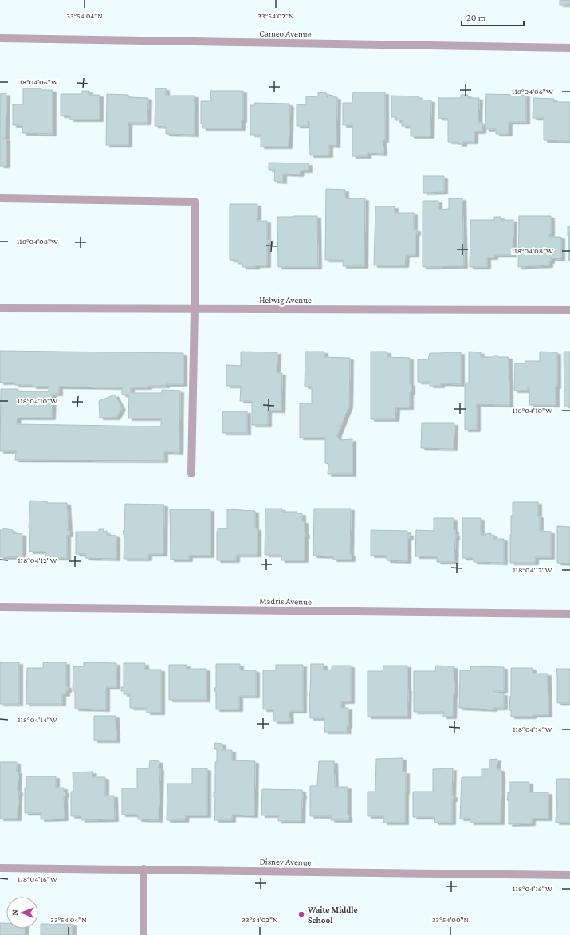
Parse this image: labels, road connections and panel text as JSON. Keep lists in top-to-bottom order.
{
  "streets": {
    "street": [
      "Cameo Avenue",
      "Helwig Avenue",
      "Madris Avenue",
      "Disney Avenue"
    ]
  },
  "places": ["Waite Middle School"],
  "scale_bar": "20 m",
  "north": "left",
  "coordinates": [
    "33°54'04\"N",
    "33°54'02\"N",
    "118°04'06\"W",
    "118°04'08\"W",
    "118°04'10\"W",
    "118°04'12\"W",
    "118°04'14\"W",
    "118°04'16\"W",
    "33°54'00\"N"
  ]
}
